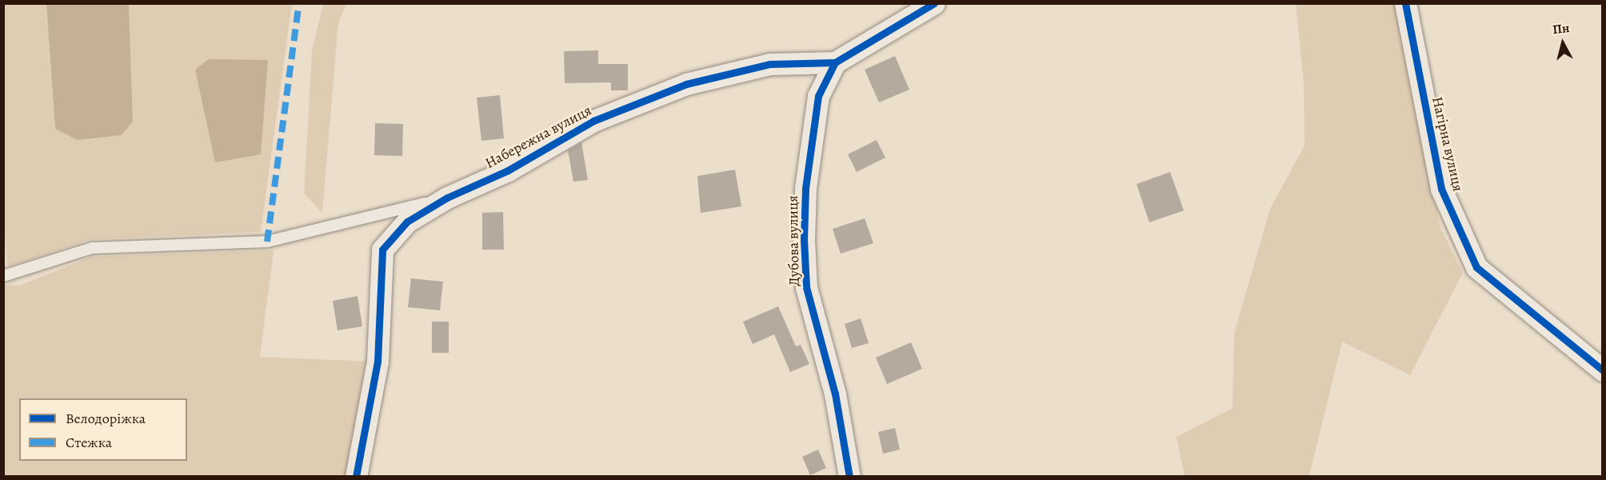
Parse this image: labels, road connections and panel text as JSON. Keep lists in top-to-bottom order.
{
  "streets": {
    "street": ["Набережна вулиця", "Нагірна вулиця", "Дубова вулиця"]
  },
  "crossings": [
    ["Набережна вулиця", "Дубова вулиця"]
  ],
  "legend": ["Велодоріжка", "Стежка"],
  "north": "top"
}
